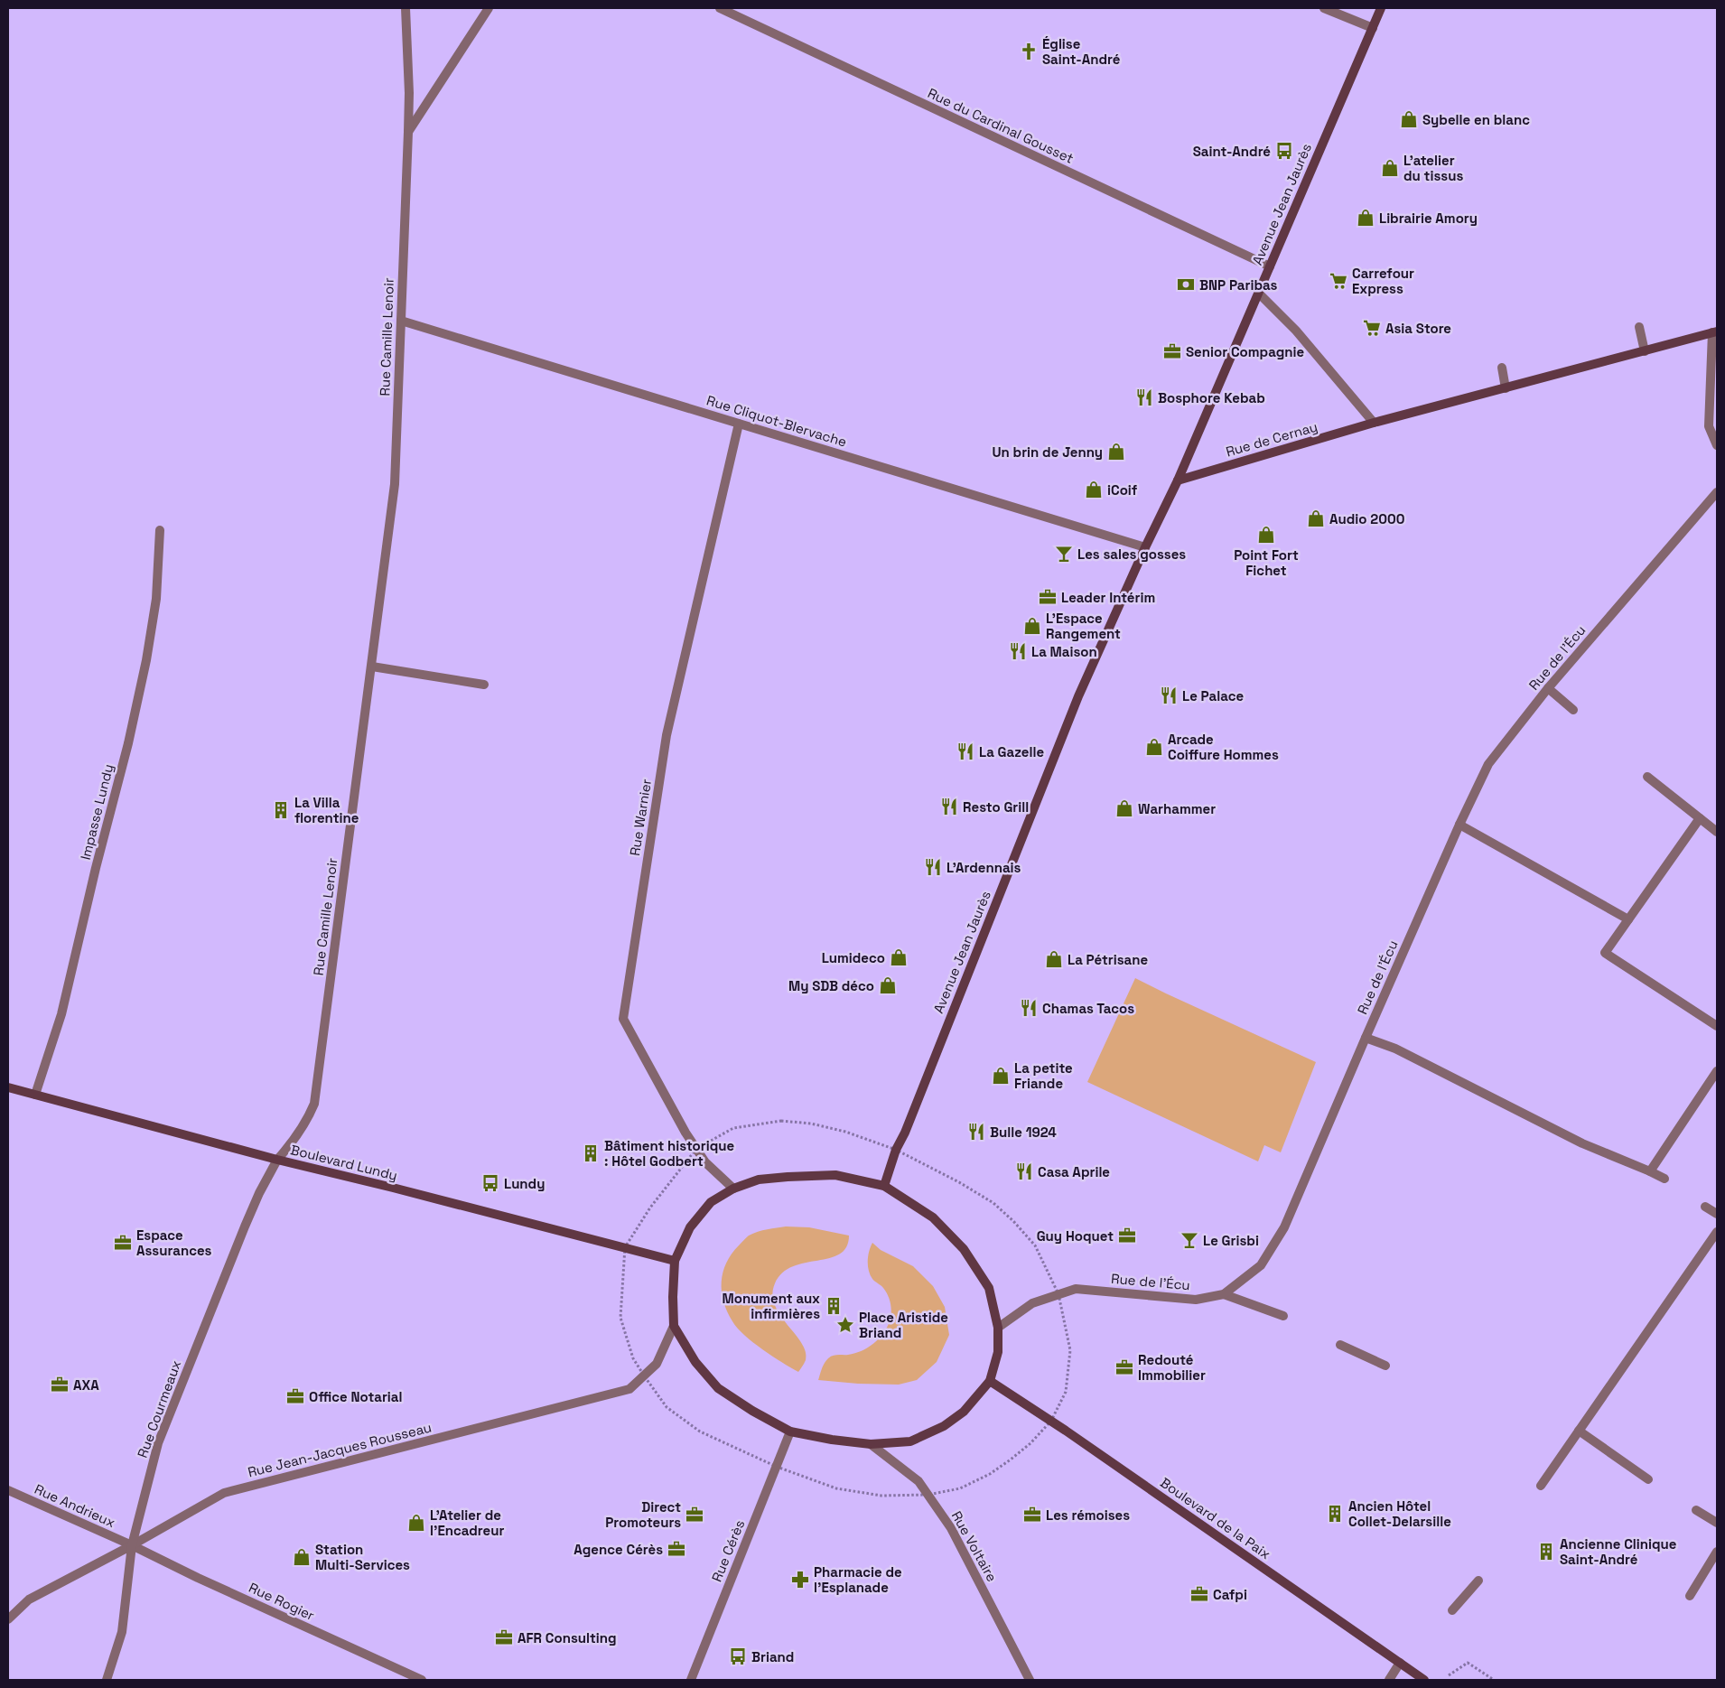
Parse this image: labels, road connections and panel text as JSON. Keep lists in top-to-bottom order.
{
  "streets": {
    "main road": [
      "Avenue Jean Jaurès",
      "Rue de Cernay",
      "Boulevard Lundy",
      "Boulevard de la Paix"
    ],
    "street": [
      "Rue du Cardinal Gousset",
      "Rue Camille Lenoir",
      "Rue Cliquot-Blervache",
      "Rue de l'Écu",
      "Impasse Lundy",
      "Rue Warnier",
      "Rue Courmeaux",
      "Rue Jean-Jacques Rousseau",
      "Rue Andrieux",
      "Rue Voltaire",
      "Rue Cérès",
      "Rue Rogier"
    ]
  },
  "crossings": [
    ["Rue du Cardinal Gousset", "Avenue Jean Jaurès"],
    ["Avenue Jean Jaurès", "Rue Cliquot-Blervache"],
    ["Avenue Jean Jaurès", "Rue de Cernay"],
    ["Rue Camille Lenoir", "Rue Cliquot-Blervache"],
    ["Rue Camille Lenoir", "Boulevard Lundy"],
    ["Rue Camille Lenoir", "Rue Courmeaux"],
    ["Rue Cliquot-Blervache", "Rue Warnier"],
    ["Impasse Lundy", "Boulevard Lundy"],
    ["Boulevard Lundy", "Rue Courmeaux"],
    ["Rue Courmeaux", "Rue Jean-Jacques Rousseau"],
    ["Rue Courmeaux", "Rue Andrieux"],
    ["Rue Courmeaux", "Rue Rogier"],
    ["Rue Jean-Jacques Rousseau", "Rue Andrieux"],
    ["Rue Jean-Jacques Rousseau", "Rue Rogier"],
    ["Rue Andrieux", "Rue Rogier"]
  ],
  "places": {
    "church": ["Église Saint-André"],
    "shop": [
      "Sybelle en blanc",
      "L'atelier du tissus",
      "Librairie Amory",
      "Un brin de Jenny",
      "iCoif",
      "Audio 2000",
      "Point Fort Fichet",
      "L'Espace Rangement",
      "Arcade Coiffure Hommes",
      "Warhammer",
      "Lumideco",
      "La Pétrisane",
      "My SDB déco",
      "La petite Friande",
      "L'Atelier de l'Encadreur",
      "Station Multi-Services"
    ],
    "bus stop": ["Saint-André", "Lundy", "Briand"],
    "supermarket": ["Carrefour Express", "Asia Store"],
    "bank": ["BNP Paribas"],
    "office": [
      "Senior Compagnie",
      "Leader Intérim",
      "Guy Hoquet",
      "Espace Assurances",
      "Redouté Immobilier",
      "AXA",
      "Office Notarial",
      "Direct Promoteurs",
      "Les rémoises",
      "Agence Cérès",
      "Cafpi",
      "AFR Consulting"
    ],
    "restaurant": [
      "Bosphore Kebab",
      "La Maison",
      "Le Palace",
      "La Gazelle",
      "Resto Grill",
      "L'Ardennais",
      "Chamas Tacos",
      "Bulle 1924",
      "Casa Aprile"
    ],
    "bar": ["Les sales gosses", "Le Grisbi"],
    "building": [
      "La Villa florentine",
      "Bâtiment historique : Hôtel Godbert",
      "Monument aux infirmières",
      "Ancien Hôtel Collet-Delarsille",
      "Ancienne Clinique Saint-André"
    ],
    "place": ["Place Aristide Briand"],
    "pharmacy": ["Pharmacie de l’Esplanade"]
  }
}
